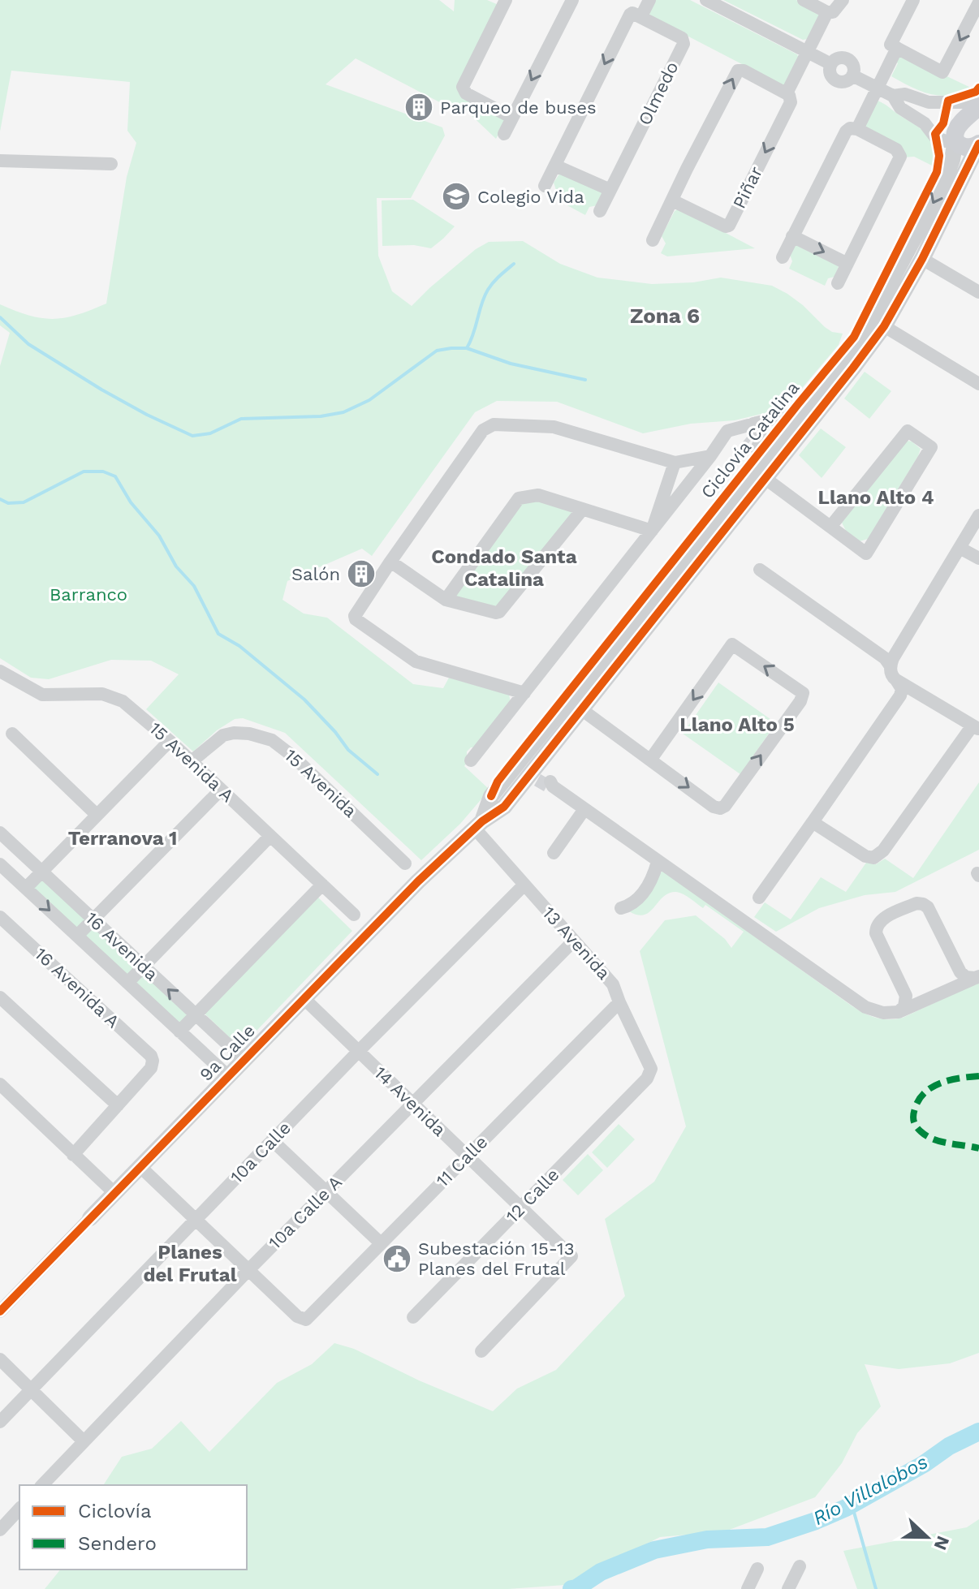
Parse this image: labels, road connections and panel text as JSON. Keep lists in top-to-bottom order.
{
  "streets": {
    "street": [
      "Olmedo",
      "Piñar",
      "15 Avenida A",
      "15 Avenida",
      "13 Avenida",
      "16 Avenida",
      "16 Avenida A",
      "9a Calle",
      "14 Avenida",
      "10a Calle",
      "11 Calle",
      "12 Calle",
      "10a Calle A"
    ],
    "cycle path": ["Ciclovía Catalina"]
  },
  "crossings": [
    ["15 Avenida A", "15 Avenida"],
    ["13 Avenida", "9a Calle"],
    ["13 Avenida", "10a Calle"],
    ["13 Avenida", "11 Calle"],
    ["13 Avenida", "12 Calle"],
    ["13 Avenida", "10a Calle A"],
    ["16 Avenida", "9a Calle"],
    ["9a Calle", "14 Avenida"],
    ["14 Avenida", "10a Calle"],
    ["14 Avenida", "11 Calle"],
    ["14 Avenida", "12 Calle"],
    ["14 Avenida", "10a Calle A"],
    ["11 Calle", "10a Calle A"]
  ],
  "districts": [
    "Zona 6",
    "Llano Alto 4",
    "Condado Santa Catalina",
    "Llano Alto 5",
    "Terranova 1",
    "Planes del Frutal"
  ],
  "water": ["Río Villalobos"],
  "parks": ["Barranco"],
  "places": {
    "building": ["Parqueo de buses", "Salón"],
    "school or university": ["Colegio Vida"],
    "public building": ["Subestación 15-13 Planes del Frutal"]
  },
  "legend": ["Ciclovía", "Sendero"],
  "north": "right"
}
